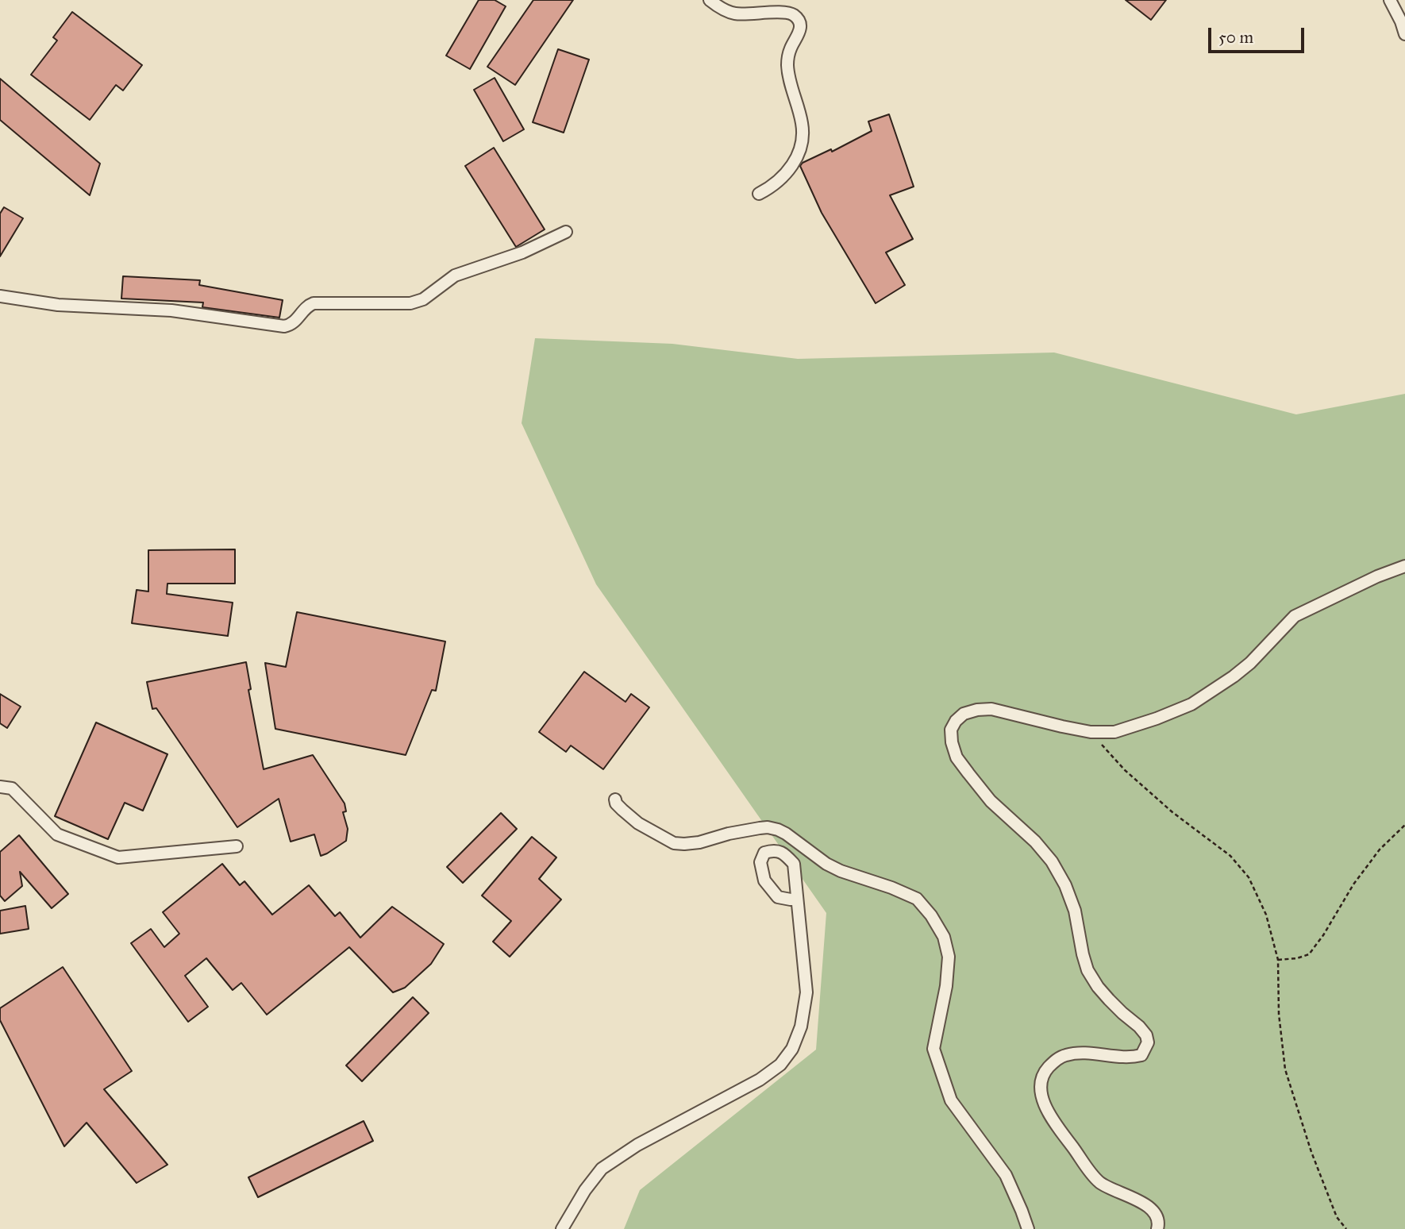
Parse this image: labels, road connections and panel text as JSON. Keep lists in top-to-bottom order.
{
  "scale_bar": "50 m"
}
